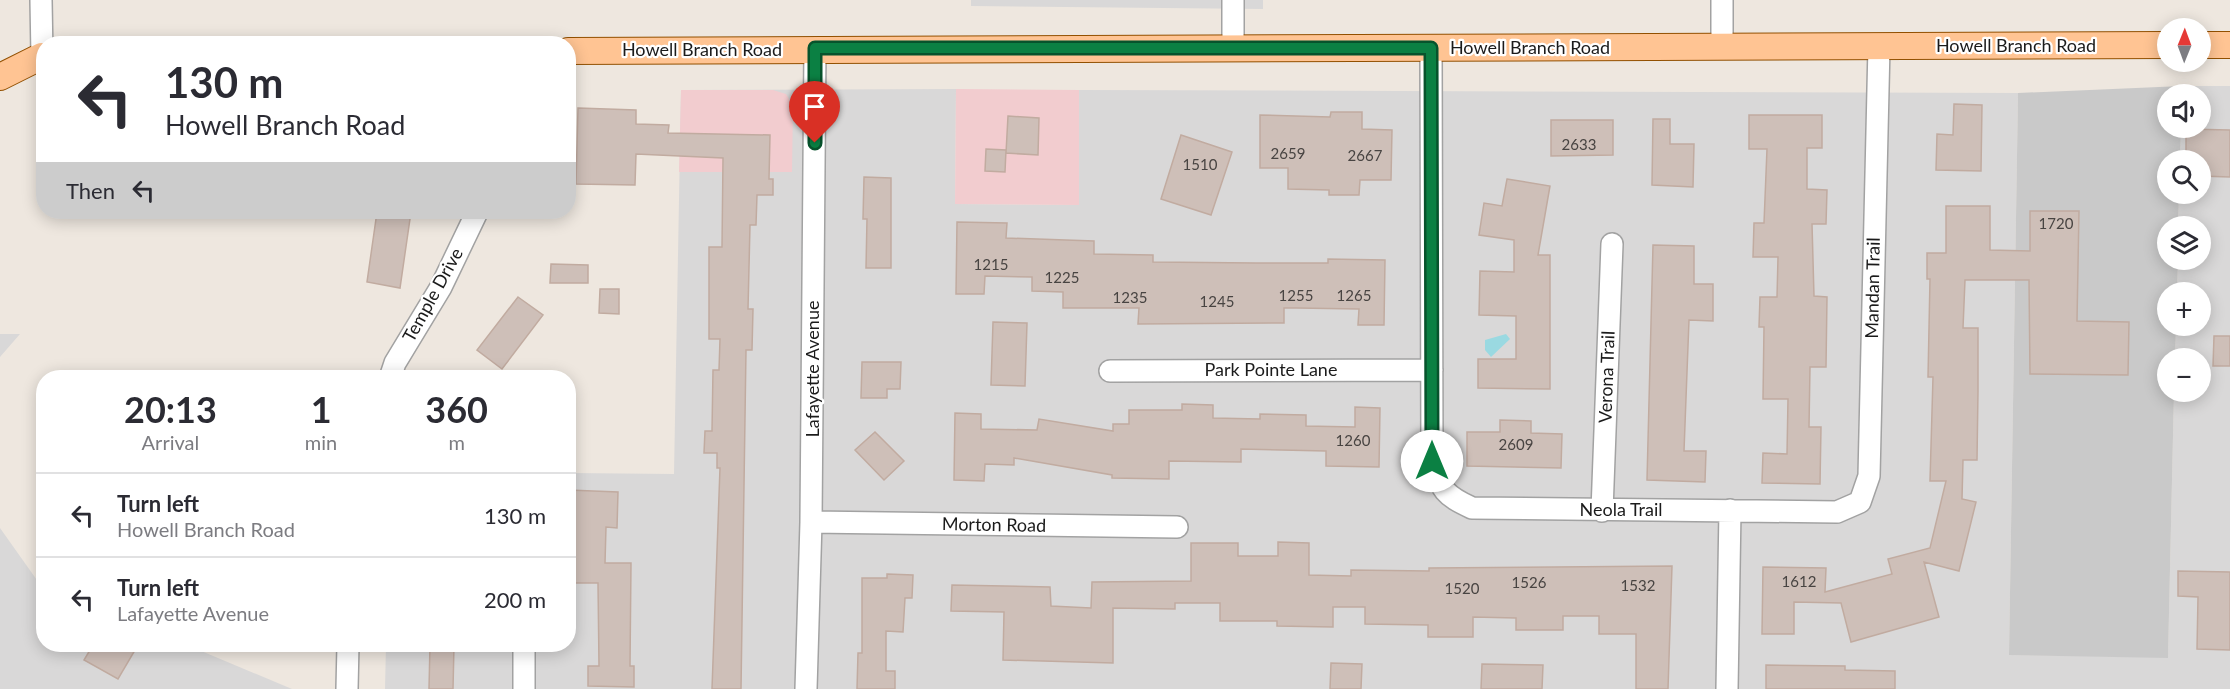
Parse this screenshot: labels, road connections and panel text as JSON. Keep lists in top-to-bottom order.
{
  "streets": {
    "main road": ["Howell Branch Road"],
    "street": [
      "Mandan Trail",
      "Temple Drive",
      "Lafayette Avenue",
      "Park Pointe Lane",
      "Verona Trail",
      "Neola Trail",
      "Morton Road"
    ]
  },
  "crossings": [
    ["Howell Branch Road", "Mandan Trail"],
    ["Howell Branch Road", "Lafayette Avenue"],
    ["Mandan Trail", "Neola Trail"],
    ["Lafayette Avenue", "Morton Road"],
    ["Park Pointe Lane", "Neola Trail"],
    ["Verona Trail", "Neola Trail"]
  ],
  "house_numbers": [
    "2633",
    "2659",
    "2667",
    "1510",
    "1720",
    "1215",
    "1225",
    "1255",
    "1265",
    "1235",
    "1245",
    "1260",
    "2609",
    "1612",
    "1526",
    "1532",
    "1520"
  ],
  "north": "top",
  "page": {
    "map_buttons": ["+", "−"],
    "turn": ["130 m", "Howell Branch Road"],
    "then": "Then",
    "eta": [
      "20:13",
      "Arrival",
      "1",
      "min",
      "360",
      "m"
    ],
    "list": [
      {
        "name": "Turn left",
        "note": "Howell Branch Road",
        "value": "130 m"
      },
      {
        "name": "Turn left",
        "note": "Lafayette Avenue",
        "value": "200 m"
      }
    ]
  }
}
